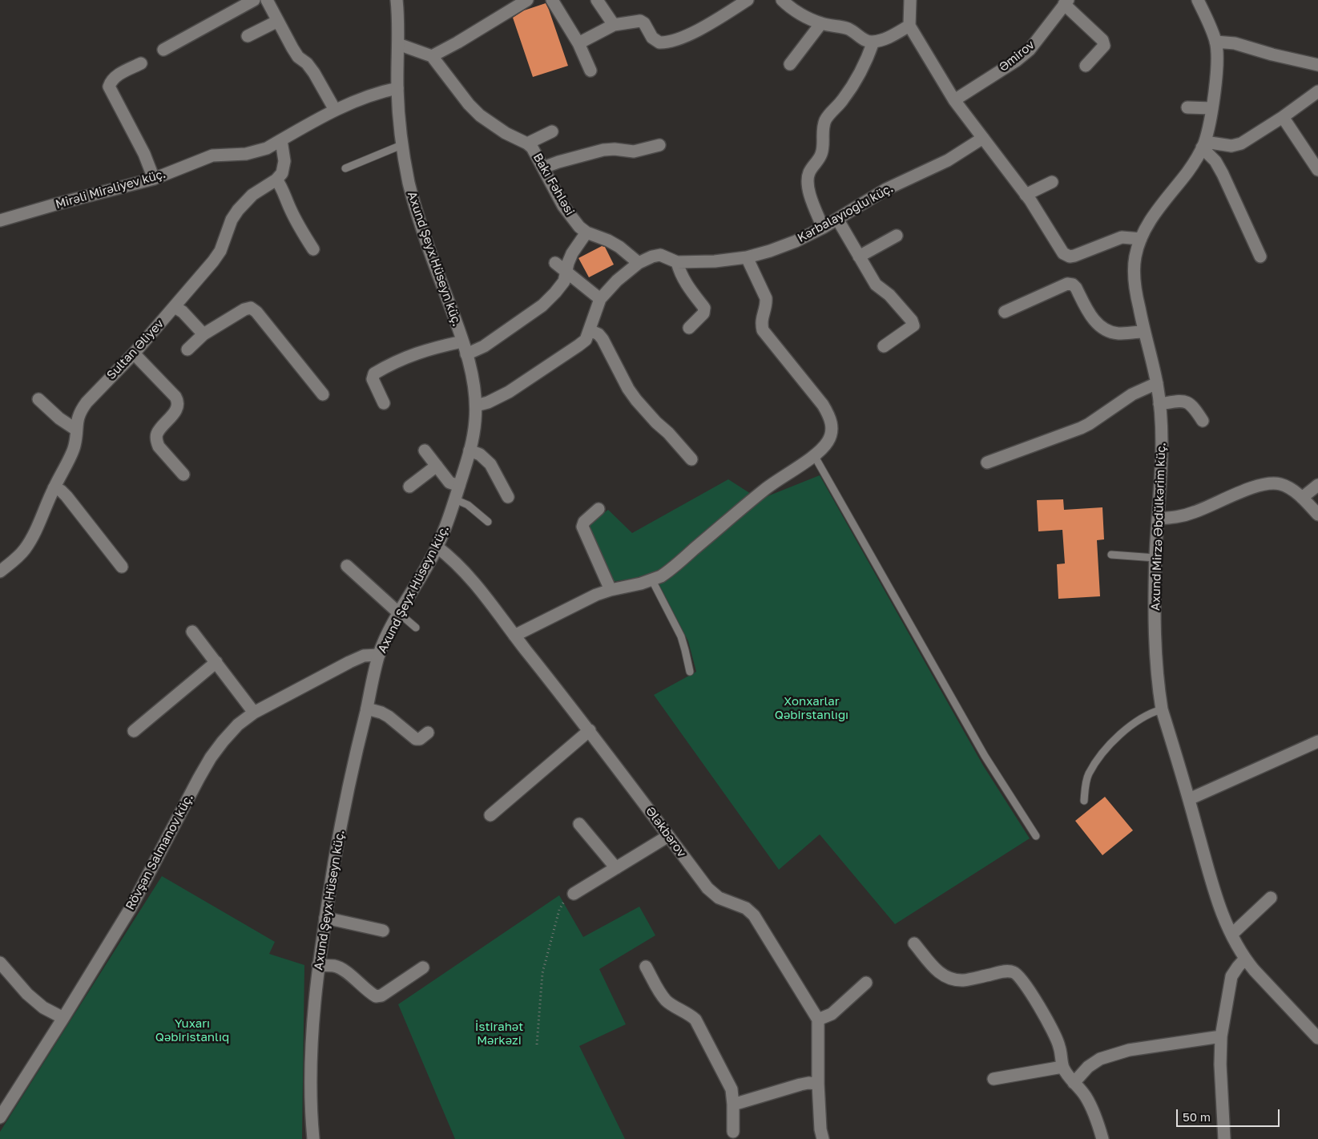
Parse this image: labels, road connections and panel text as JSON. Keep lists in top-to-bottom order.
{
  "streets": {
    "street": [
      "Əmirov",
      "Bakı Fəhləsi",
      "Mirəli Mirəliyev küç.",
      "Kərbalayıoğlu küç.",
      "Axund Şeyx Hüseyn küç.",
      "Sultan Əliyev",
      "Axund Mirzə Əbdülkərim küç.",
      "Ələkbərov",
      "Rövşən Salmanov küç."
    ]
  },
  "crossings": [
    ["Bakı Fəhləsi", "Kərbalayıoğlu küç."],
    ["Mirəli Mirəliyev küç.", "Axund Şeyx Hüseyn küç."],
    ["Kərbalayıoğlu küç.", "Axund Şeyx Hüseyn küç."],
    ["Axund Şeyx Hüseyn küç.", "Ələkbərov"],
    ["Axund Şeyx Hüseyn küç.", "Rövşən Salmanov küç."]
  ],
  "parks": ["Xonxarlar Qəbirstanlığı", "Yuxarı Qəbiristanlıq", "İstirahət Mərkəzi"],
  "scale_bar": "50 m"
}
